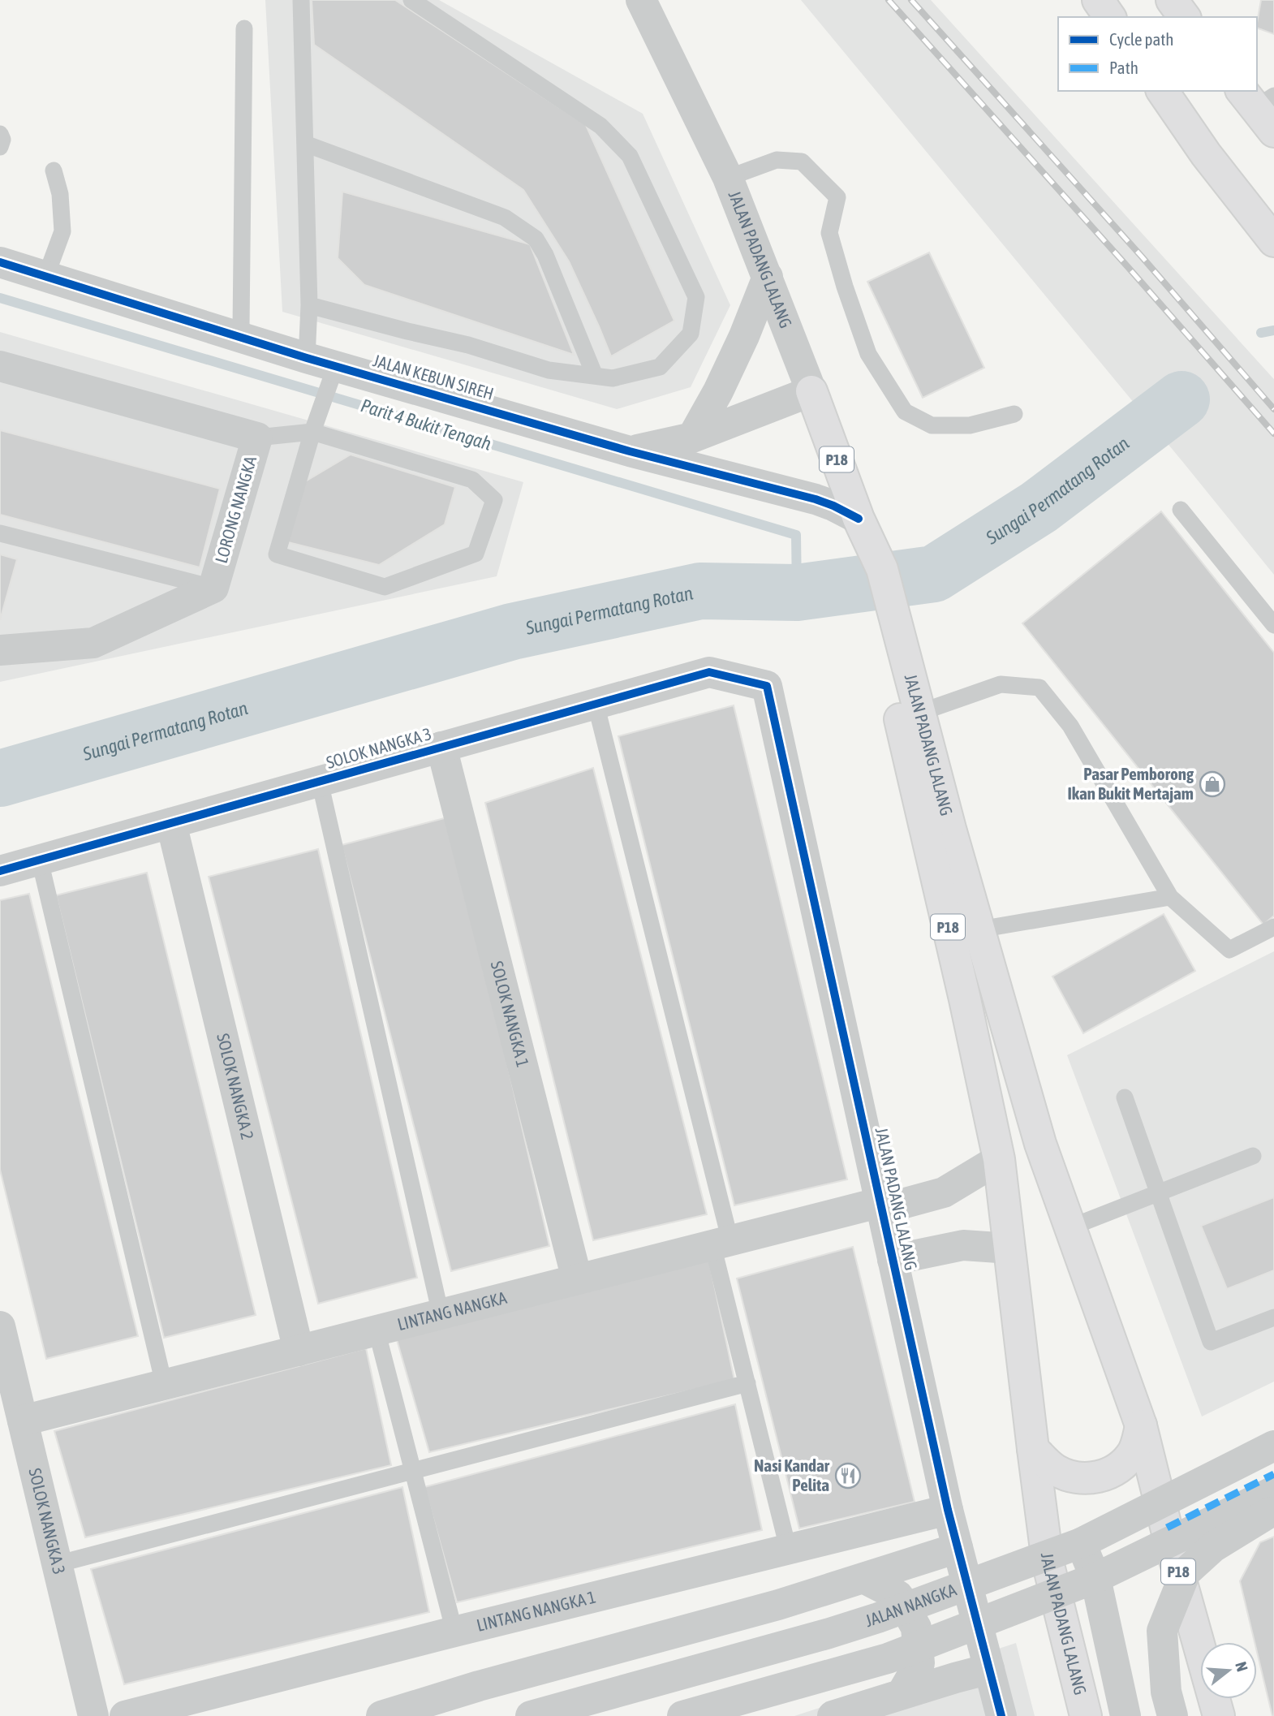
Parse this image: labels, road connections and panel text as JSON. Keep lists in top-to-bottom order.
{
  "streets": {
    "main road": ["JALAN PADANG LALANG", "P18"],
    "street": [
      "JALAN KEBUN SIREH",
      "LORONG NANGKA",
      "SOLOK NANGKA 3",
      "SOLOK NANGKA 1",
      "SOLOK NANGKA 2",
      "LINTANG NANGKA",
      "JALAN NANGKA",
      "LINTANG NANGKA 1"
    ]
  },
  "crossings": [
    ["JALAN PADANG LALANG", "JALAN KEBUN SIREH"],
    ["JALAN PADANG LALANG", "SOLOK NANGKA 3"],
    ["JALAN PADANG LALANG", "LINTANG NANGKA"],
    ["JALAN PADANG LALANG", "LINTANG NANGKA 1"],
    ["SOLOK NANGKA 3", "SOLOK NANGKA 1"],
    ["SOLOK NANGKA 3", "SOLOK NANGKA 2"],
    ["SOLOK NANGKA 3", "LINTANG NANGKA"],
    ["SOLOK NANGKA 1", "LINTANG NANGKA"],
    ["SOLOK NANGKA 2", "LINTANG NANGKA"]
  ],
  "water": ["Parit 4 Bukit Tengah", "Sungai Permatang Rotan"],
  "places": {
    "shop": ["Pasar Pemborong Ikan Bukit Mertajam"],
    "restaurant": ["Nasi Kandar Pelita"]
  },
  "legend": ["Cycle path", "Path"],
  "north": "right"
}
